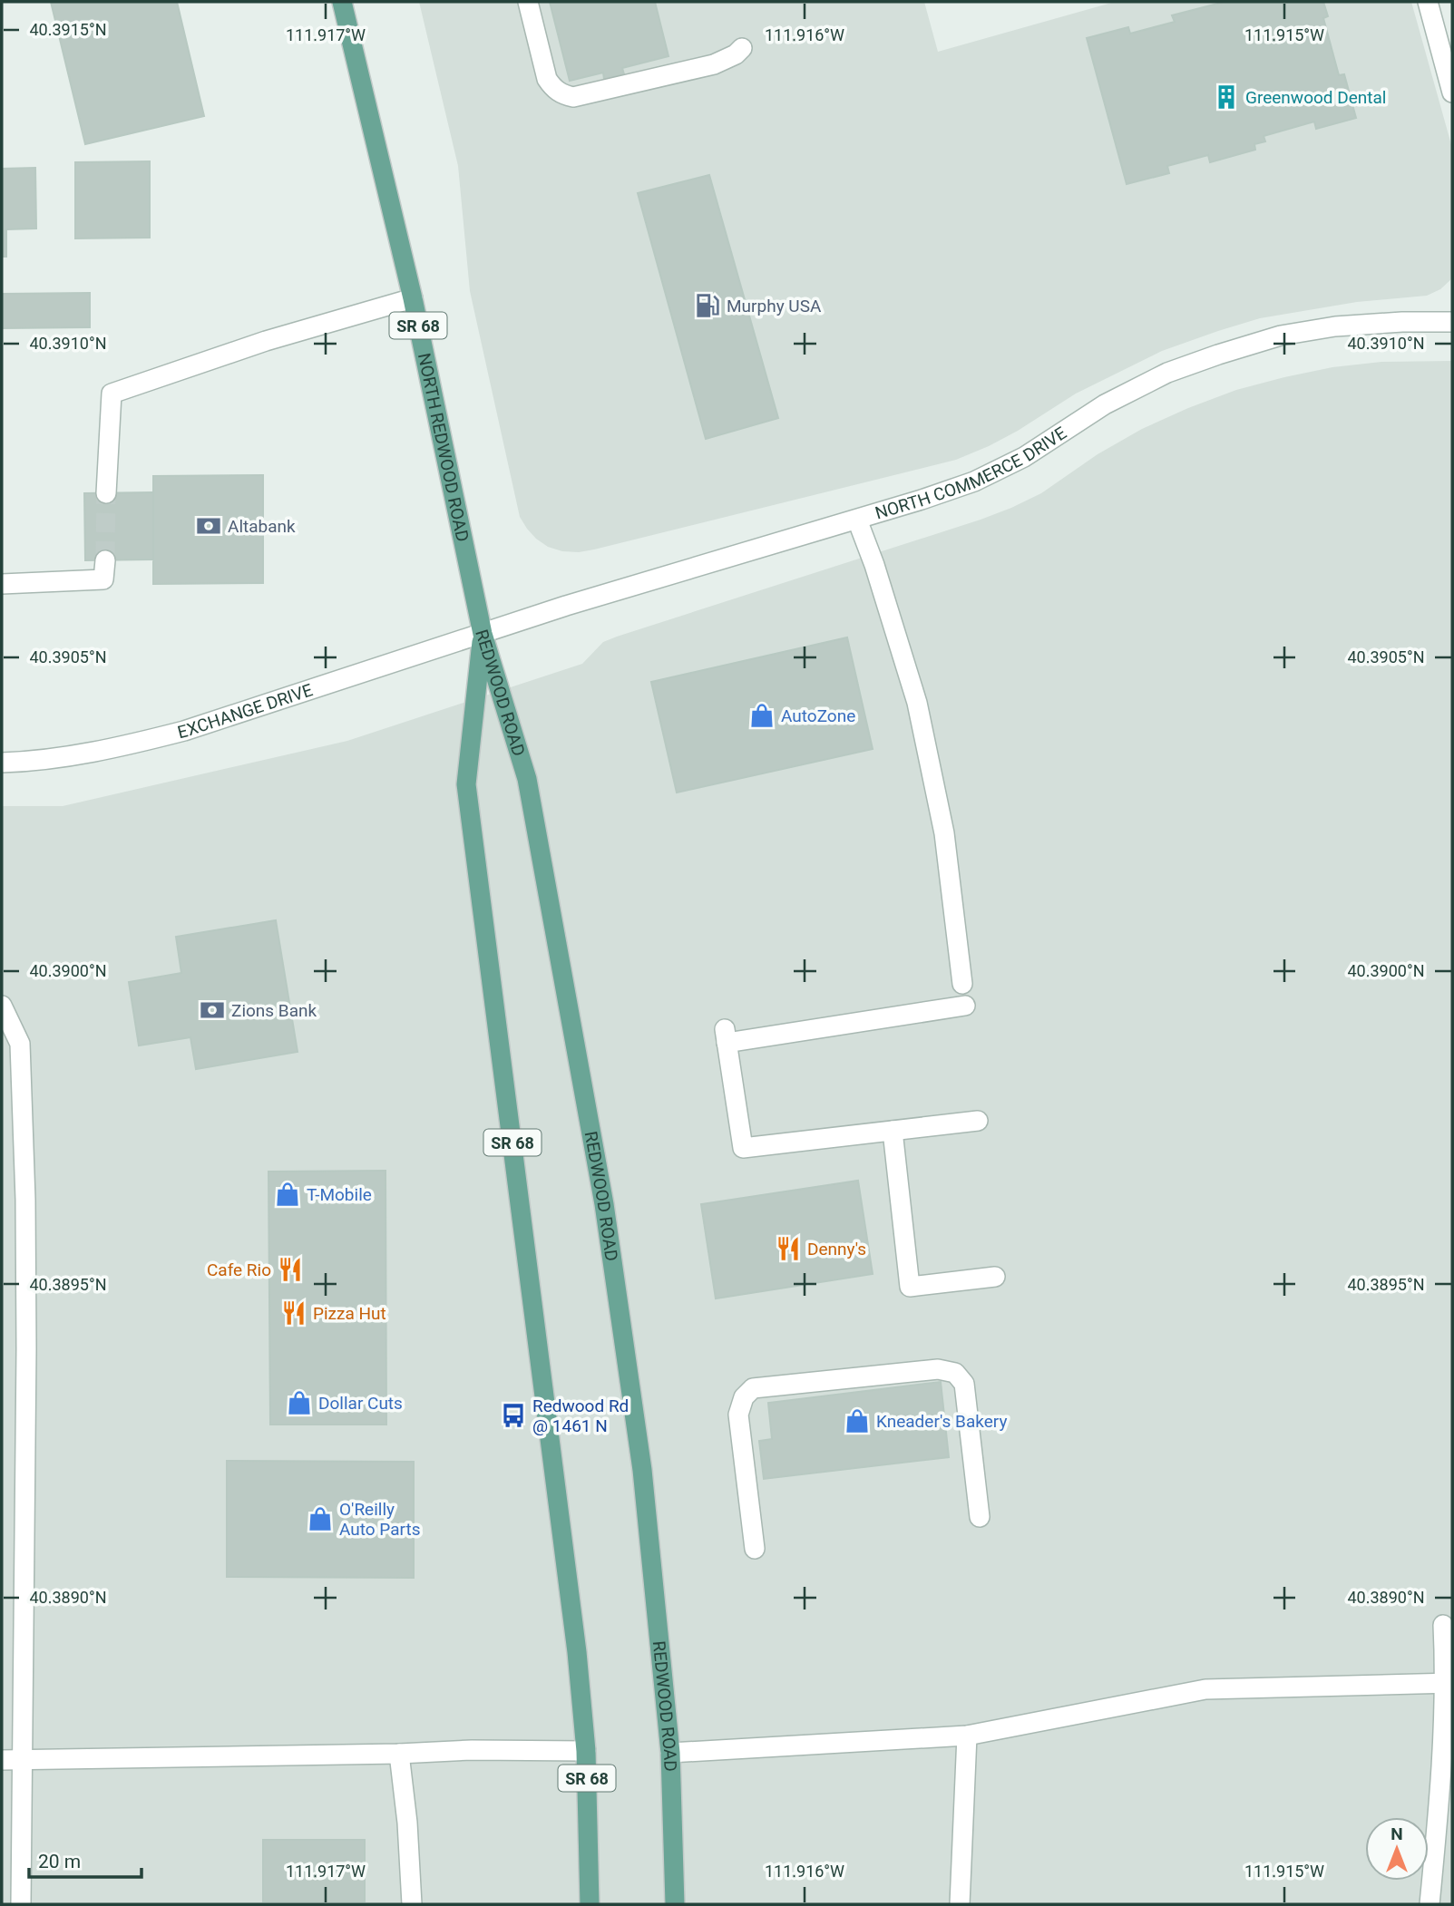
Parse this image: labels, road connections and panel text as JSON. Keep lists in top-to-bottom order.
{
  "streets": {
    "main road": ["SR 68", "NORTH REDWOOD ROAD", "REDWOOD ROAD"],
    "street": ["NORTH COMMERCE DRIVE", "EXCHANGE DRIVE"]
  },
  "crossings": [
    ["NORTH REDWOOD ROAD", "NORTH COMMERCE DRIVE"],
    ["NORTH REDWOOD ROAD", "REDWOOD ROAD"],
    ["NORTH REDWOOD ROAD", "EXCHANGE DRIVE"],
    ["NORTH COMMERCE DRIVE", "REDWOOD ROAD"],
    ["NORTH COMMERCE DRIVE", "EXCHANGE DRIVE"],
    ["REDWOOD ROAD", "EXCHANGE DRIVE"]
  ],
  "places": {
    "building": ["Greenwood Dental"],
    "fuel station": ["Murphy USA"],
    "bank": ["Altabank", "Zions Bank"],
    "shop": [
      "AutoZone",
      "T-Mobile",
      "Dollar Cuts",
      "Kneader's Bakery",
      "O'Reilly Auto Parts"
    ],
    "restaurant": ["Denny's", "Cafe Rio", "Pizza Hut"],
    "bus stop": ["Redwood Rd @ 1461 N"]
  },
  "scale_bar": "20 m",
  "north": "top",
  "coordinates": [
    "40.3915°N",
    "111.917°W",
    "111.916°W",
    "111.915°W",
    "40.3910°N",
    "40.3905°N",
    "40.3900°N",
    "40.3895°N",
    "40.3890°N"
  ]
}
